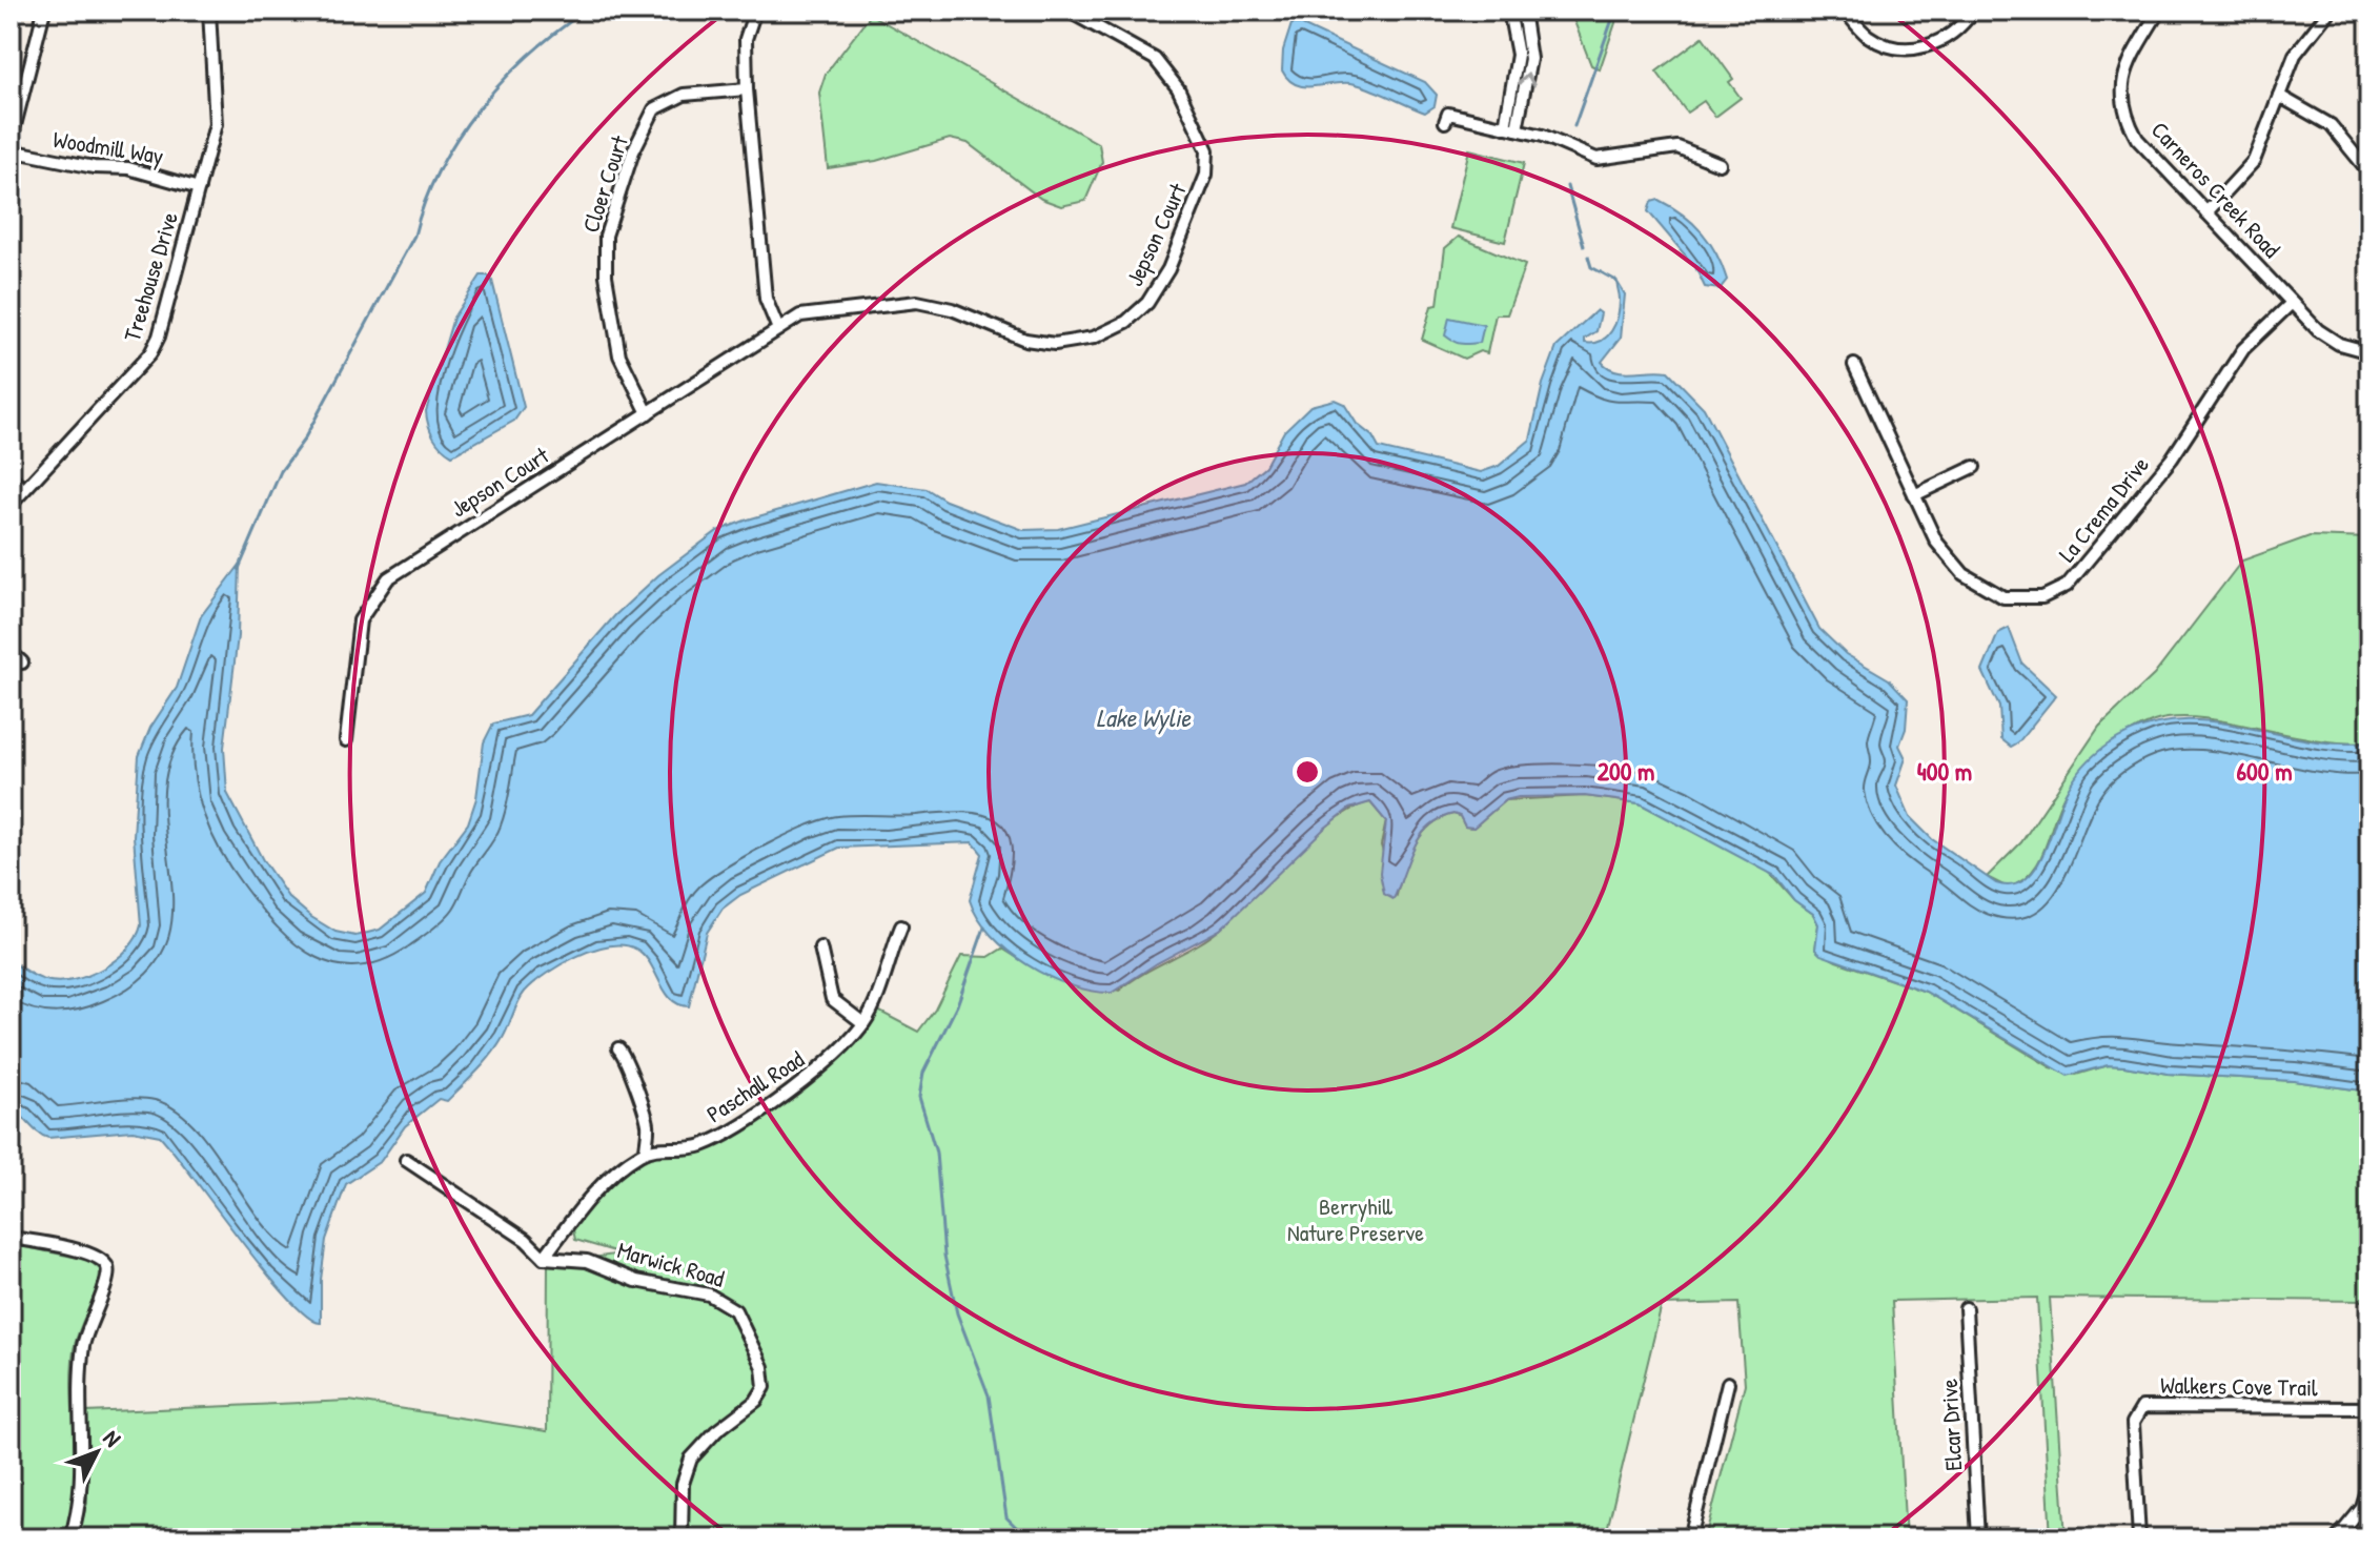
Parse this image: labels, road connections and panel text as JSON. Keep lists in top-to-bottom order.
{
  "streets": {
    "street": [
      "Woodmill Way",
      "Cloer Court",
      "Carneros Creek Road",
      "Jepson Court",
      "Treehouse Drive",
      "La Crema Drive",
      "Paschall Road",
      "Marwick Road",
      "Walkers Cove Trail",
      "Elcar Drive"
    ]
  },
  "crossings": [
    ["Woodmill Way", "Treehouse Drive"],
    ["Cloer Court", "Jepson Court"],
    ["Carneros Creek Road", "La Crema Drive"]
  ],
  "water": ["Lake Wylie"],
  "parks": ["Berryhill Nature Preserve"],
  "north": "top right",
  "rings": ["200 m", "400 m", "600 m"]
}
